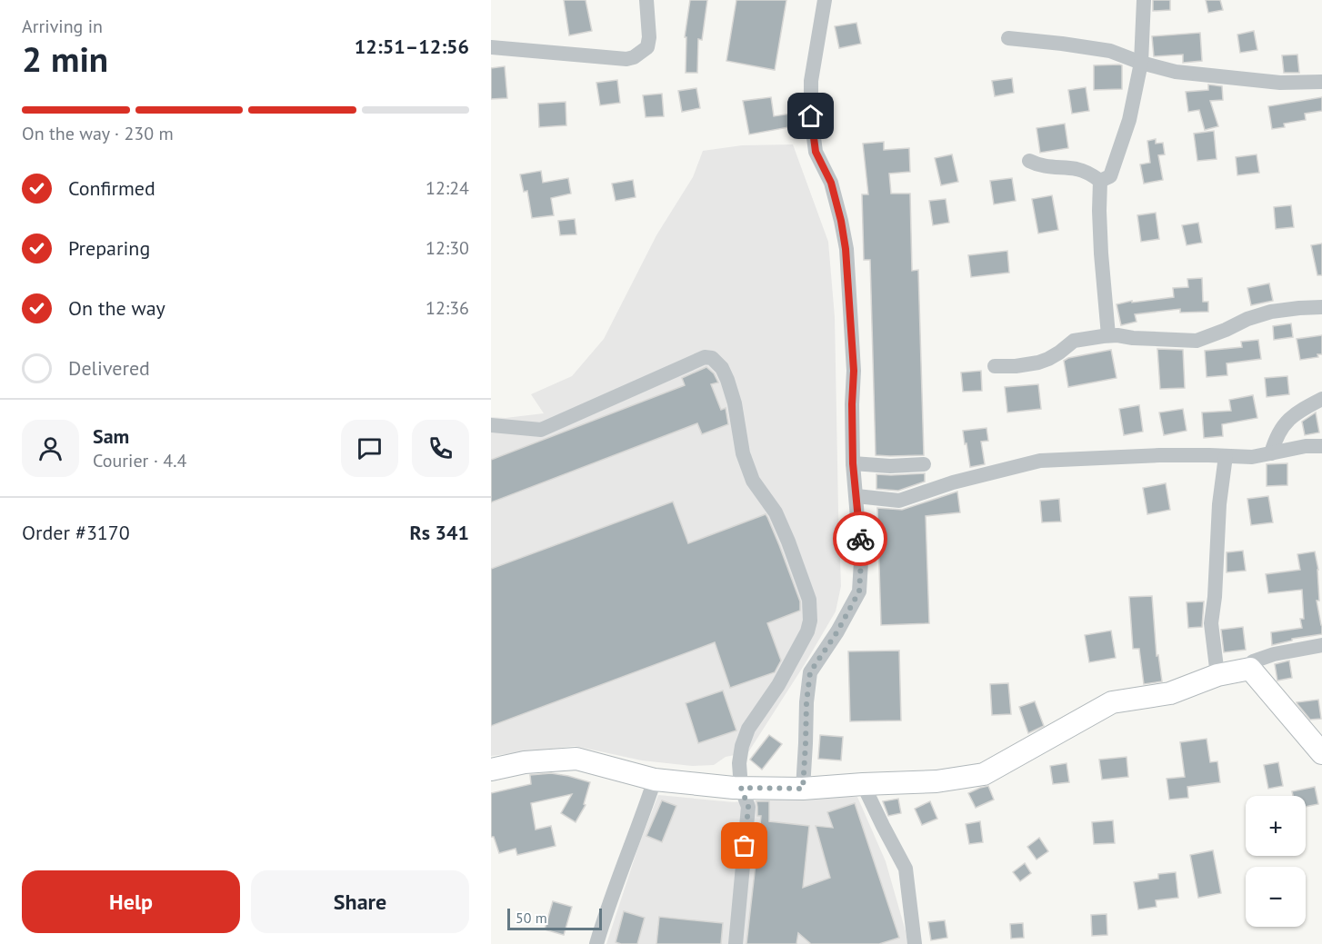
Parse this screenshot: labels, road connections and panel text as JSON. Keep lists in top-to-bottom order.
{
  "scale_bar": "50 m",
  "page": {
    "heading": ["2 min", "Arriving in", "12:51–12:56"],
    "panel": [
      "Sam",
      "Courier · 4.4",
      "Order #3170",
      "Rs 341"
    ],
    "bar": "On the way · 230 m",
    "list": [
      ["Confirmed", "12:24"],
      ["Preparing", "12:30"],
      ["On the way", "12:36"],
      "Delivered"
    ],
    "map_buttons": ["+", "−"],
    "buttons": ["Help", "Share"],
    "scale": "50 m"
  }
}
